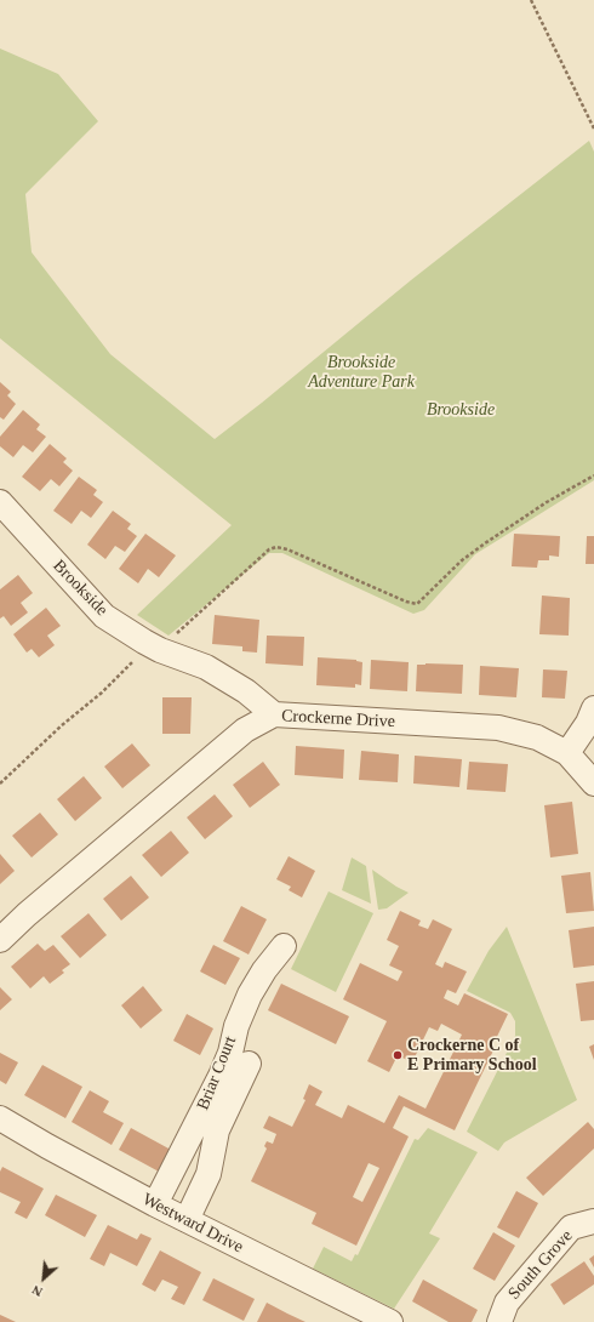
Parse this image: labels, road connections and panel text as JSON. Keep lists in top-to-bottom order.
{
  "streets": {
    "street": [
      "Brookside",
      "Crockerne Drive",
      "Briar Court",
      "Westward Drive",
      "South Grove"
    ]
  },
  "crossings": [
    ["Brookside", "Crockerne Drive"],
    ["Briar Court", "Westward Drive"]
  ],
  "parks": ["Brookside Adventure Park", "Brookside"],
  "places": ["Crockerne C of E Primary School"],
  "north": "bottom left"
}
